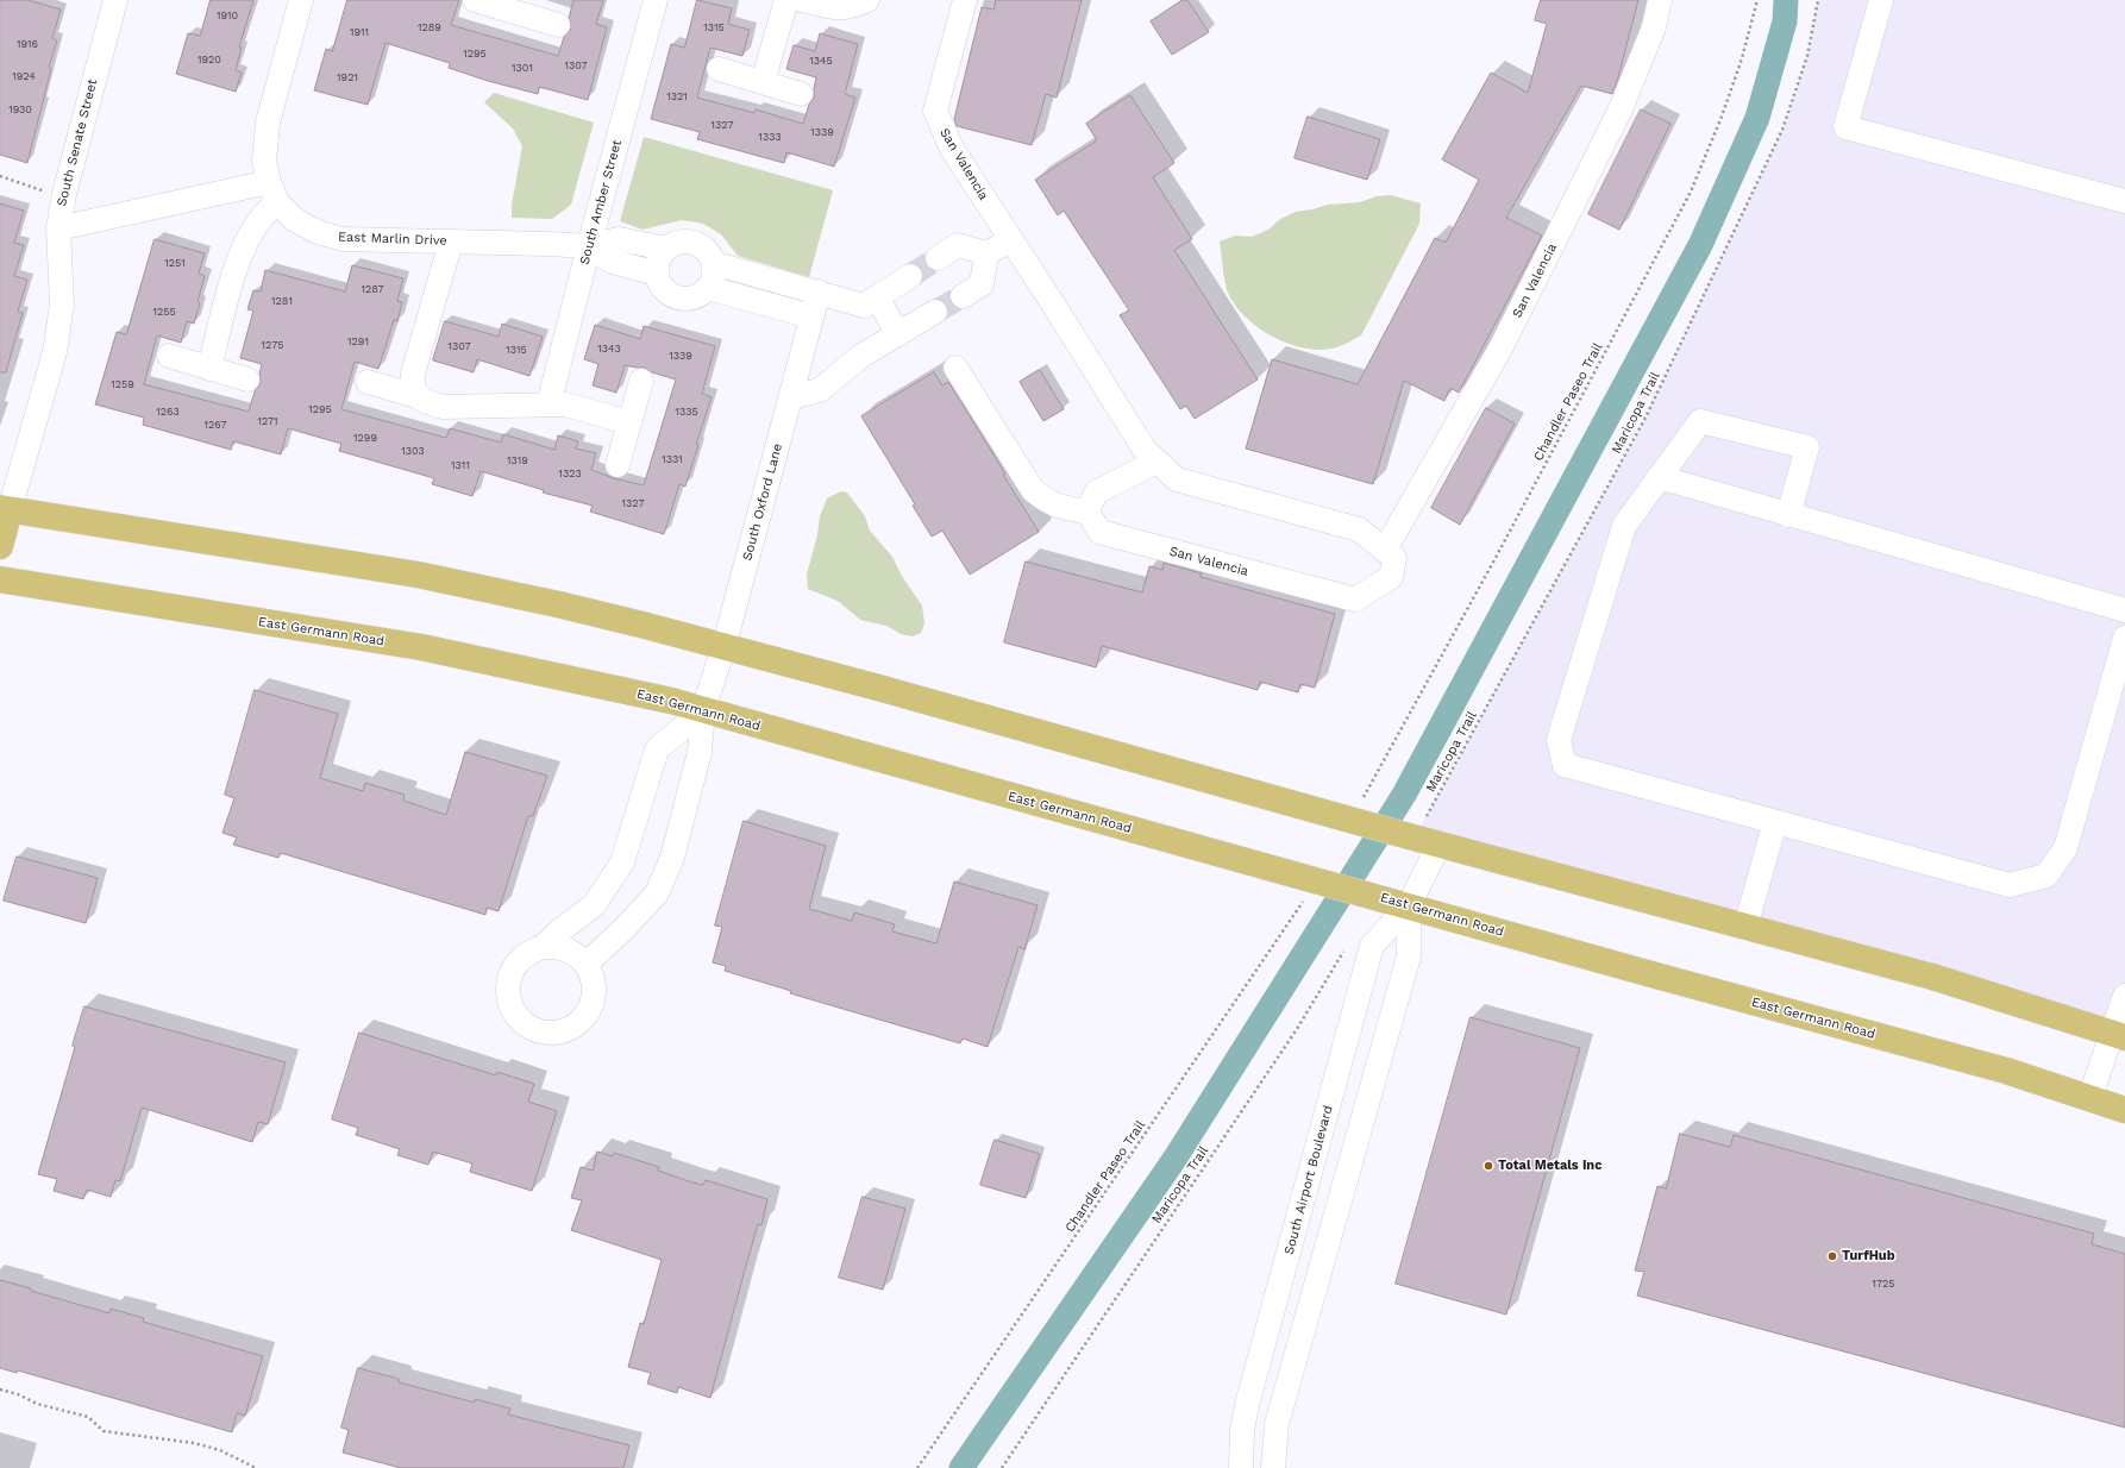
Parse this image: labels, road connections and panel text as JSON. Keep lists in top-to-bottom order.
{
  "streets": {
    "main road": ["East Germann Road"],
    "street": [
      "South Senate Street",
      "San Valencia",
      "South Amber Street",
      "East Marlin Drive",
      "South Oxford Lane",
      "South Airport Boulevard"
    ],
    "path": ["Chandler Paseo Trail", "Maricopa Trail"]
  },
  "crossings": [
    ["South Amber Street", "East Marlin Drive"],
    ["Chandler Paseo Trail", "East Germann Road"],
    ["South Oxford Lane", "East Germann Road"],
    ["East Germann Road", "South Airport Boulevard"]
  ],
  "places": ["Total Metals Inc", "TurfHub"],
  "house_numbers": [
    "1910",
    "1289",
    "1315",
    "1911",
    "1916",
    "1295",
    "1920",
    "1345",
    "1307",
    "1301",
    "1924",
    "1921",
    "1321",
    "1930",
    "1327",
    "1339",
    "1333",
    "1251",
    "1287",
    "1281",
    "1255",
    "1291",
    "1275",
    "1307",
    "1343",
    "1315",
    "1339",
    "1259",
    "1295",
    "1263",
    "1335",
    "1271",
    "1267",
    "1299",
    "1303",
    "1331",
    "1319",
    "1311",
    "1323",
    "1327",
    "1725"
  ]
}
